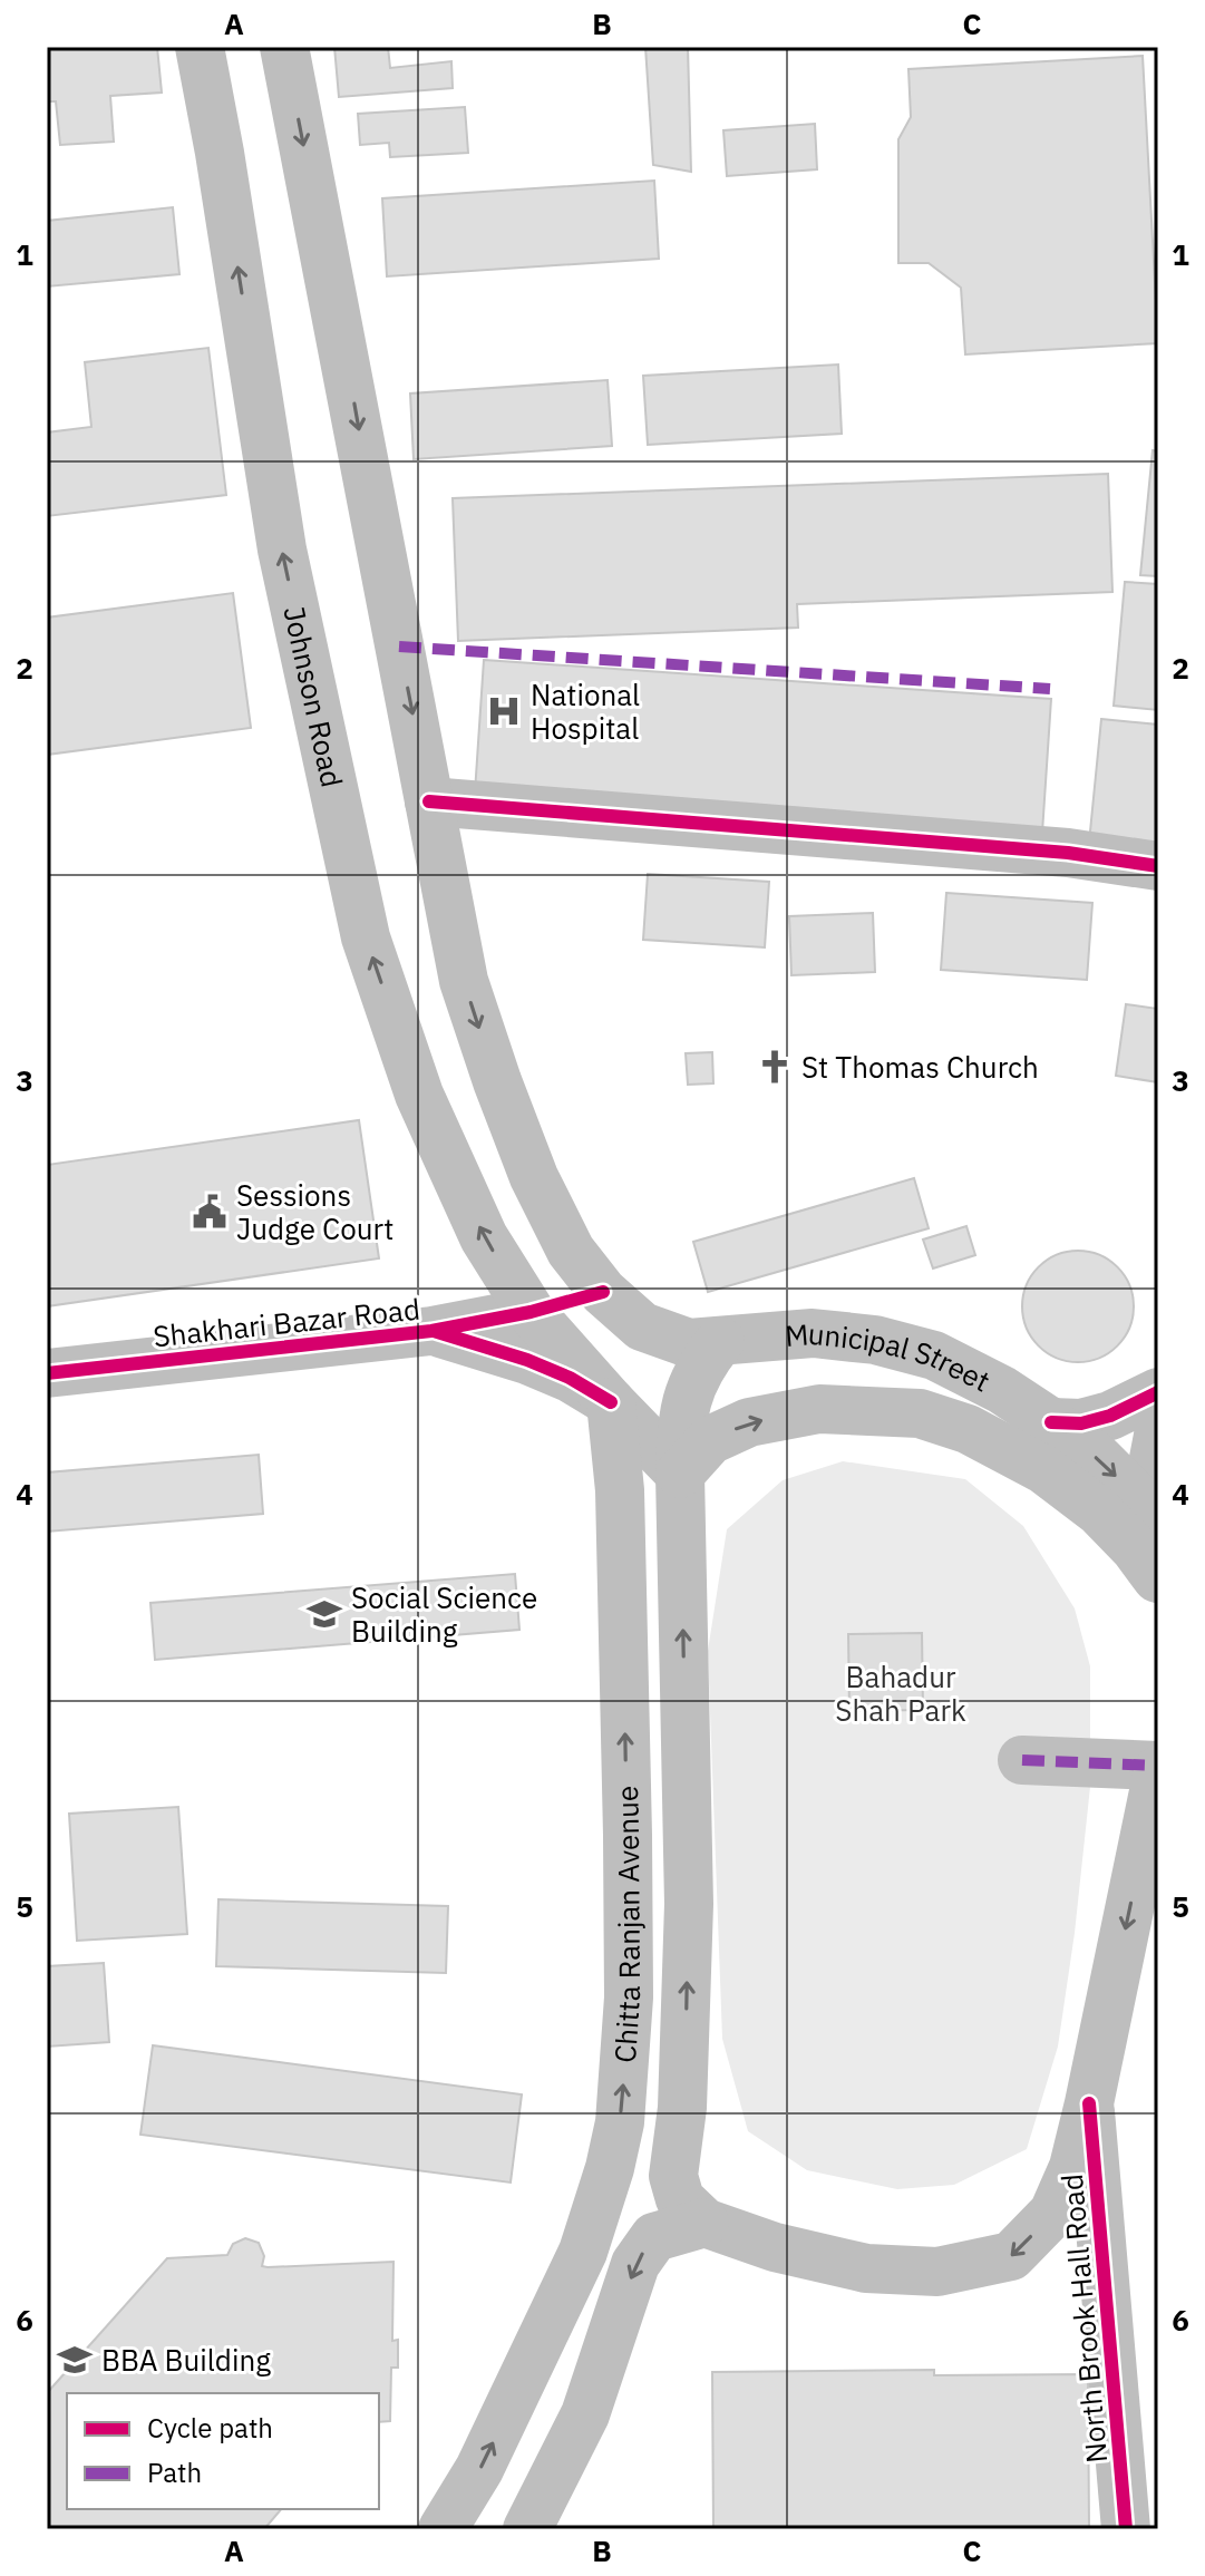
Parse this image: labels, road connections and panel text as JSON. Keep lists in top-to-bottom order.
{
  "streets": {
    "main road": [
      "Johnson Road",
      "Shakhari Bazar Road",
      "Municipal Street",
      "Chitta Ranjan Avenue",
      "North Brook Hall Road"
    ]
  },
  "crossings": [
    ["Johnson Road", "Shakhari Bazar Road"],
    ["Shakhari Bazar Road", "Municipal Street"],
    ["Municipal Street", "Chitta Ranjan Avenue"]
  ],
  "one_way": ["Chitta Ranjan Avenue"],
  "parks": ["Bahadur Shah Park"],
  "places": {
    "hospital": ["National Hospital"],
    "church": ["St Thomas Church"],
    "public building": ["Sessions Judge Court"],
    "school or university": ["Social Science Building", "BBA Building"]
  },
  "legend": ["Cycle path", "Path"],
  "grid": {
    "columns": ["A", "B", "C"],
    "rows": [
      "1",
      "2",
      "3",
      "4",
      "5",
      "6"
    ]
  }
}
